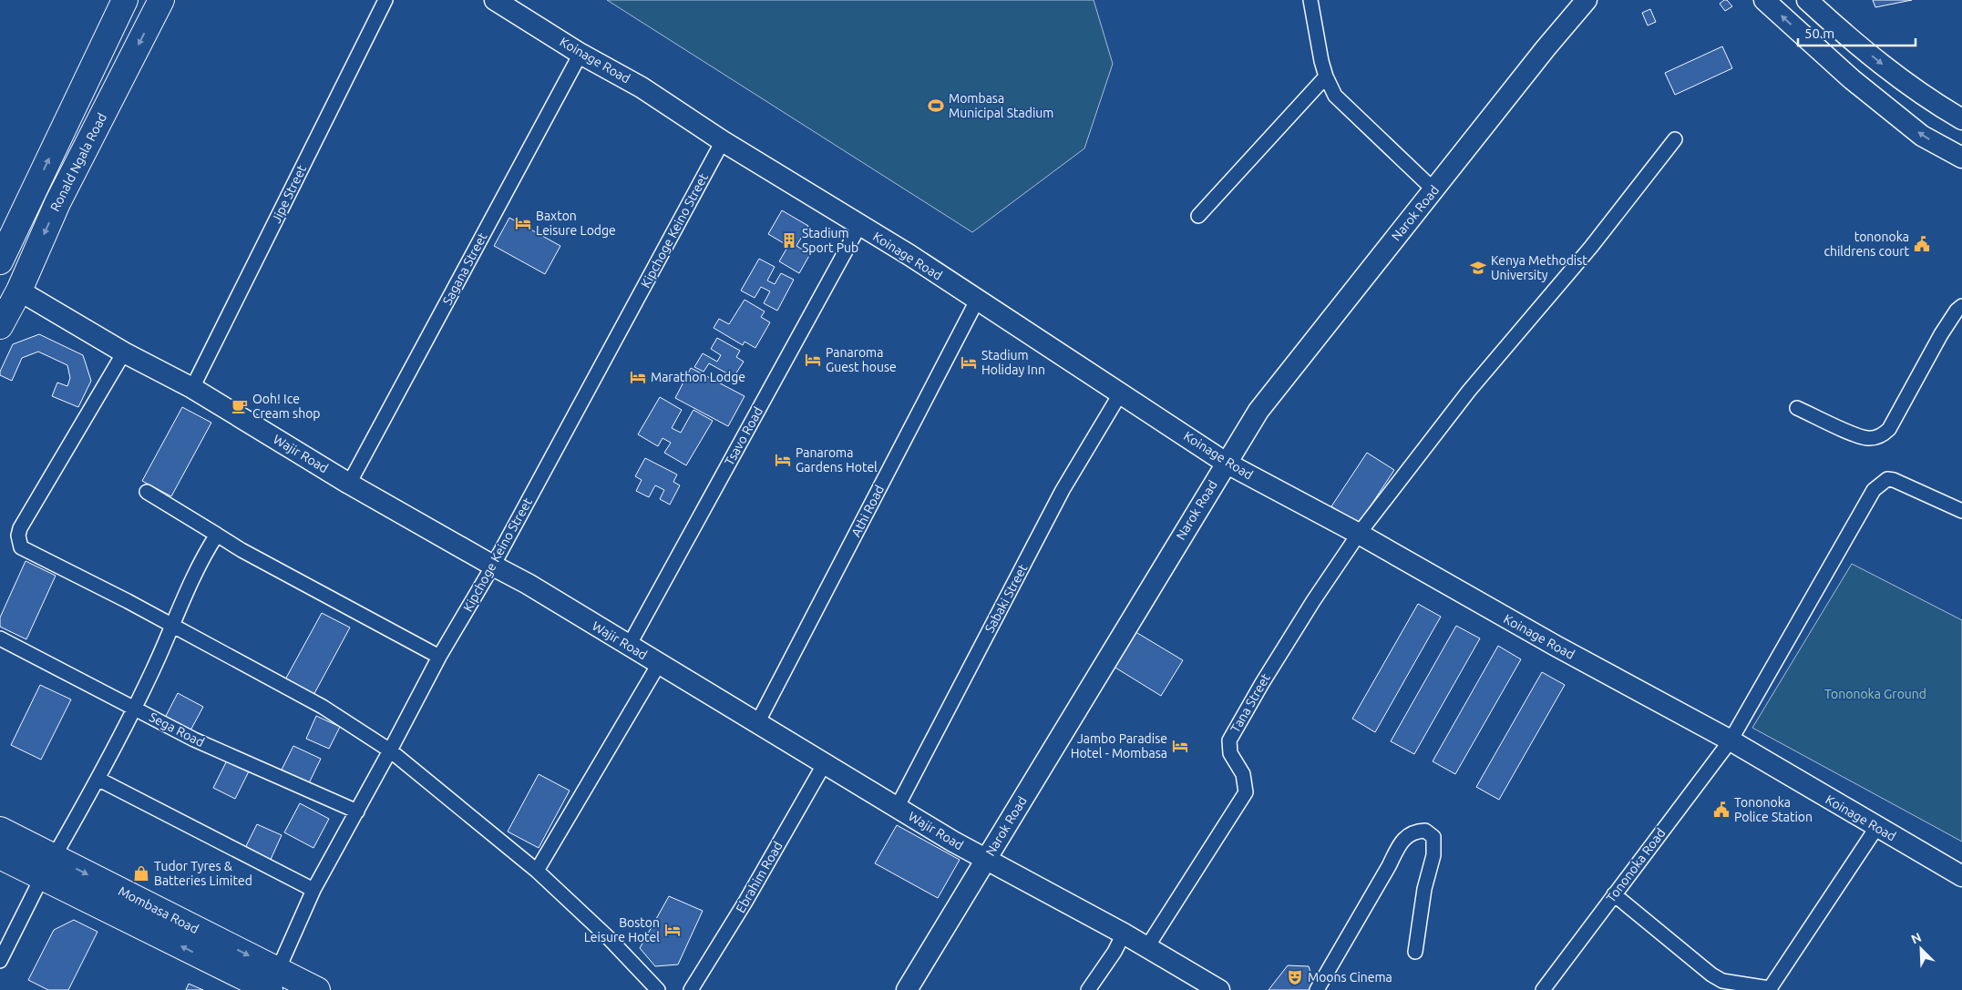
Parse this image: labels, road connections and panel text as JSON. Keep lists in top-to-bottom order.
{
  "streets": {
    "highway": ["Ronald Ngala Road", "Mombasa Road"],
    "street": [
      "Koinage Road",
      "Jipe Street",
      "Narok Road",
      "Kipchoge Keino Street",
      "Sagana Street",
      "Tsavo Road",
      "Wajir Road",
      "Athi Road",
      "Sabaki Street",
      "Tana Street",
      "Sega Road",
      "Tononoka Road",
      "Ebrahim Road"
    ]
  },
  "crossings": [
    ["Koinage Road", "Narok Road"],
    ["Koinage Road", "Kipchoge Keino Street"],
    ["Koinage Road", "Sagana Street"],
    ["Koinage Road", "Tsavo Road"],
    ["Koinage Road", "Athi Road"],
    ["Koinage Road", "Sabaki Street"],
    ["Koinage Road", "Tana Street"],
    ["Koinage Road", "Tononoka Road"],
    ["Ronald Ngala Road", "Wajir Road"],
    ["Jipe Street", "Wajir Road"],
    ["Narok Road", "Wajir Road"],
    ["Kipchoge Keino Street", "Wajir Road"],
    ["Kipchoge Keino Street", "Sega Road"],
    ["Kipchoge Keino Street", "Mombasa Road"],
    ["Sagana Street", "Wajir Road"],
    ["Tsavo Road", "Wajir Road"],
    ["Wajir Road", "Athi Road"],
    ["Wajir Road", "Sabaki Street"],
    ["Wajir Road", "Tana Street"],
    ["Wajir Road", "Ebrahim Road"]
  ],
  "parks": ["Tononoka Ground"],
  "places": {
    "sports": ["Mombasa Municipal Stadium"],
    "hotel": [
      "Baxton Leisure Lodge",
      "Panaroma Guest house",
      "Stadium Holiday Inn",
      "Marathon Lodge",
      "Panaroma Gardens Hotel",
      "Jambo Paradise Hotel - Mombasa",
      "Boston Leisure Hotel"
    ],
    "building": ["Stadium Sport Pub"],
    "public building": ["tononoka childrens court", "Tononoka Police Station"],
    "school or university": ["Kenya Methodist University"],
    "cafe": ["Ooh! Ice Cream shop"],
    "shop": ["Tudor Tyres & Batteries Limited"],
    "theatre": ["Moons Cinema"]
  },
  "scale_bar": "50 m",
  "north": "top left"
}
